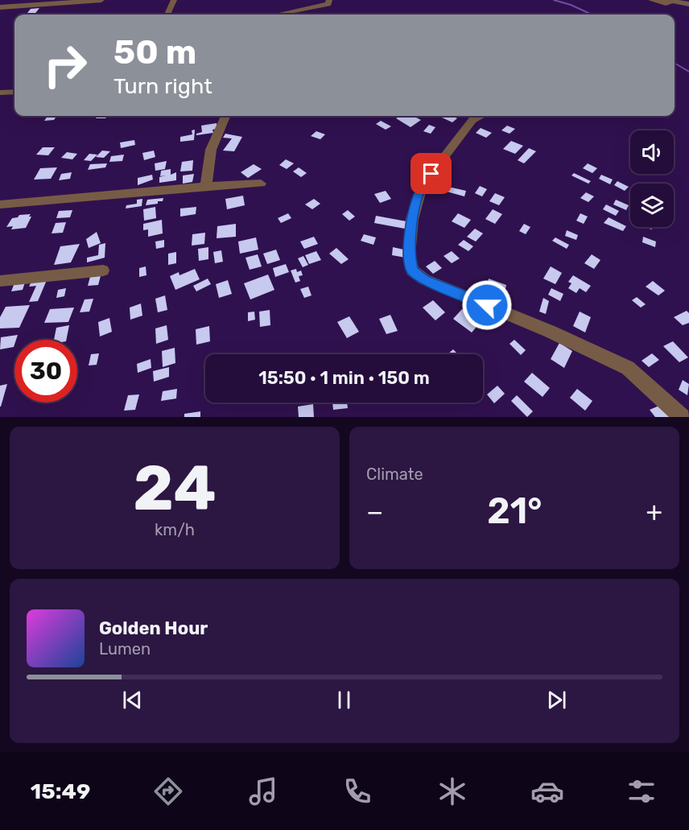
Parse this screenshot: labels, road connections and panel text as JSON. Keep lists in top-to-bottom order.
{
  "page": {
    "turn": ["50 m", "Turn right"],
    "limit": "30",
    "trip": "15:50 · 1 min · 150 m",
    "tile": [
      ["24", "km/h"],
      "Climate"
    ],
    "heat": ["−", "21°", "+"],
    "song": ["Golden Hour", "Lumen"],
    "tabs": "15:49"
  }
}
